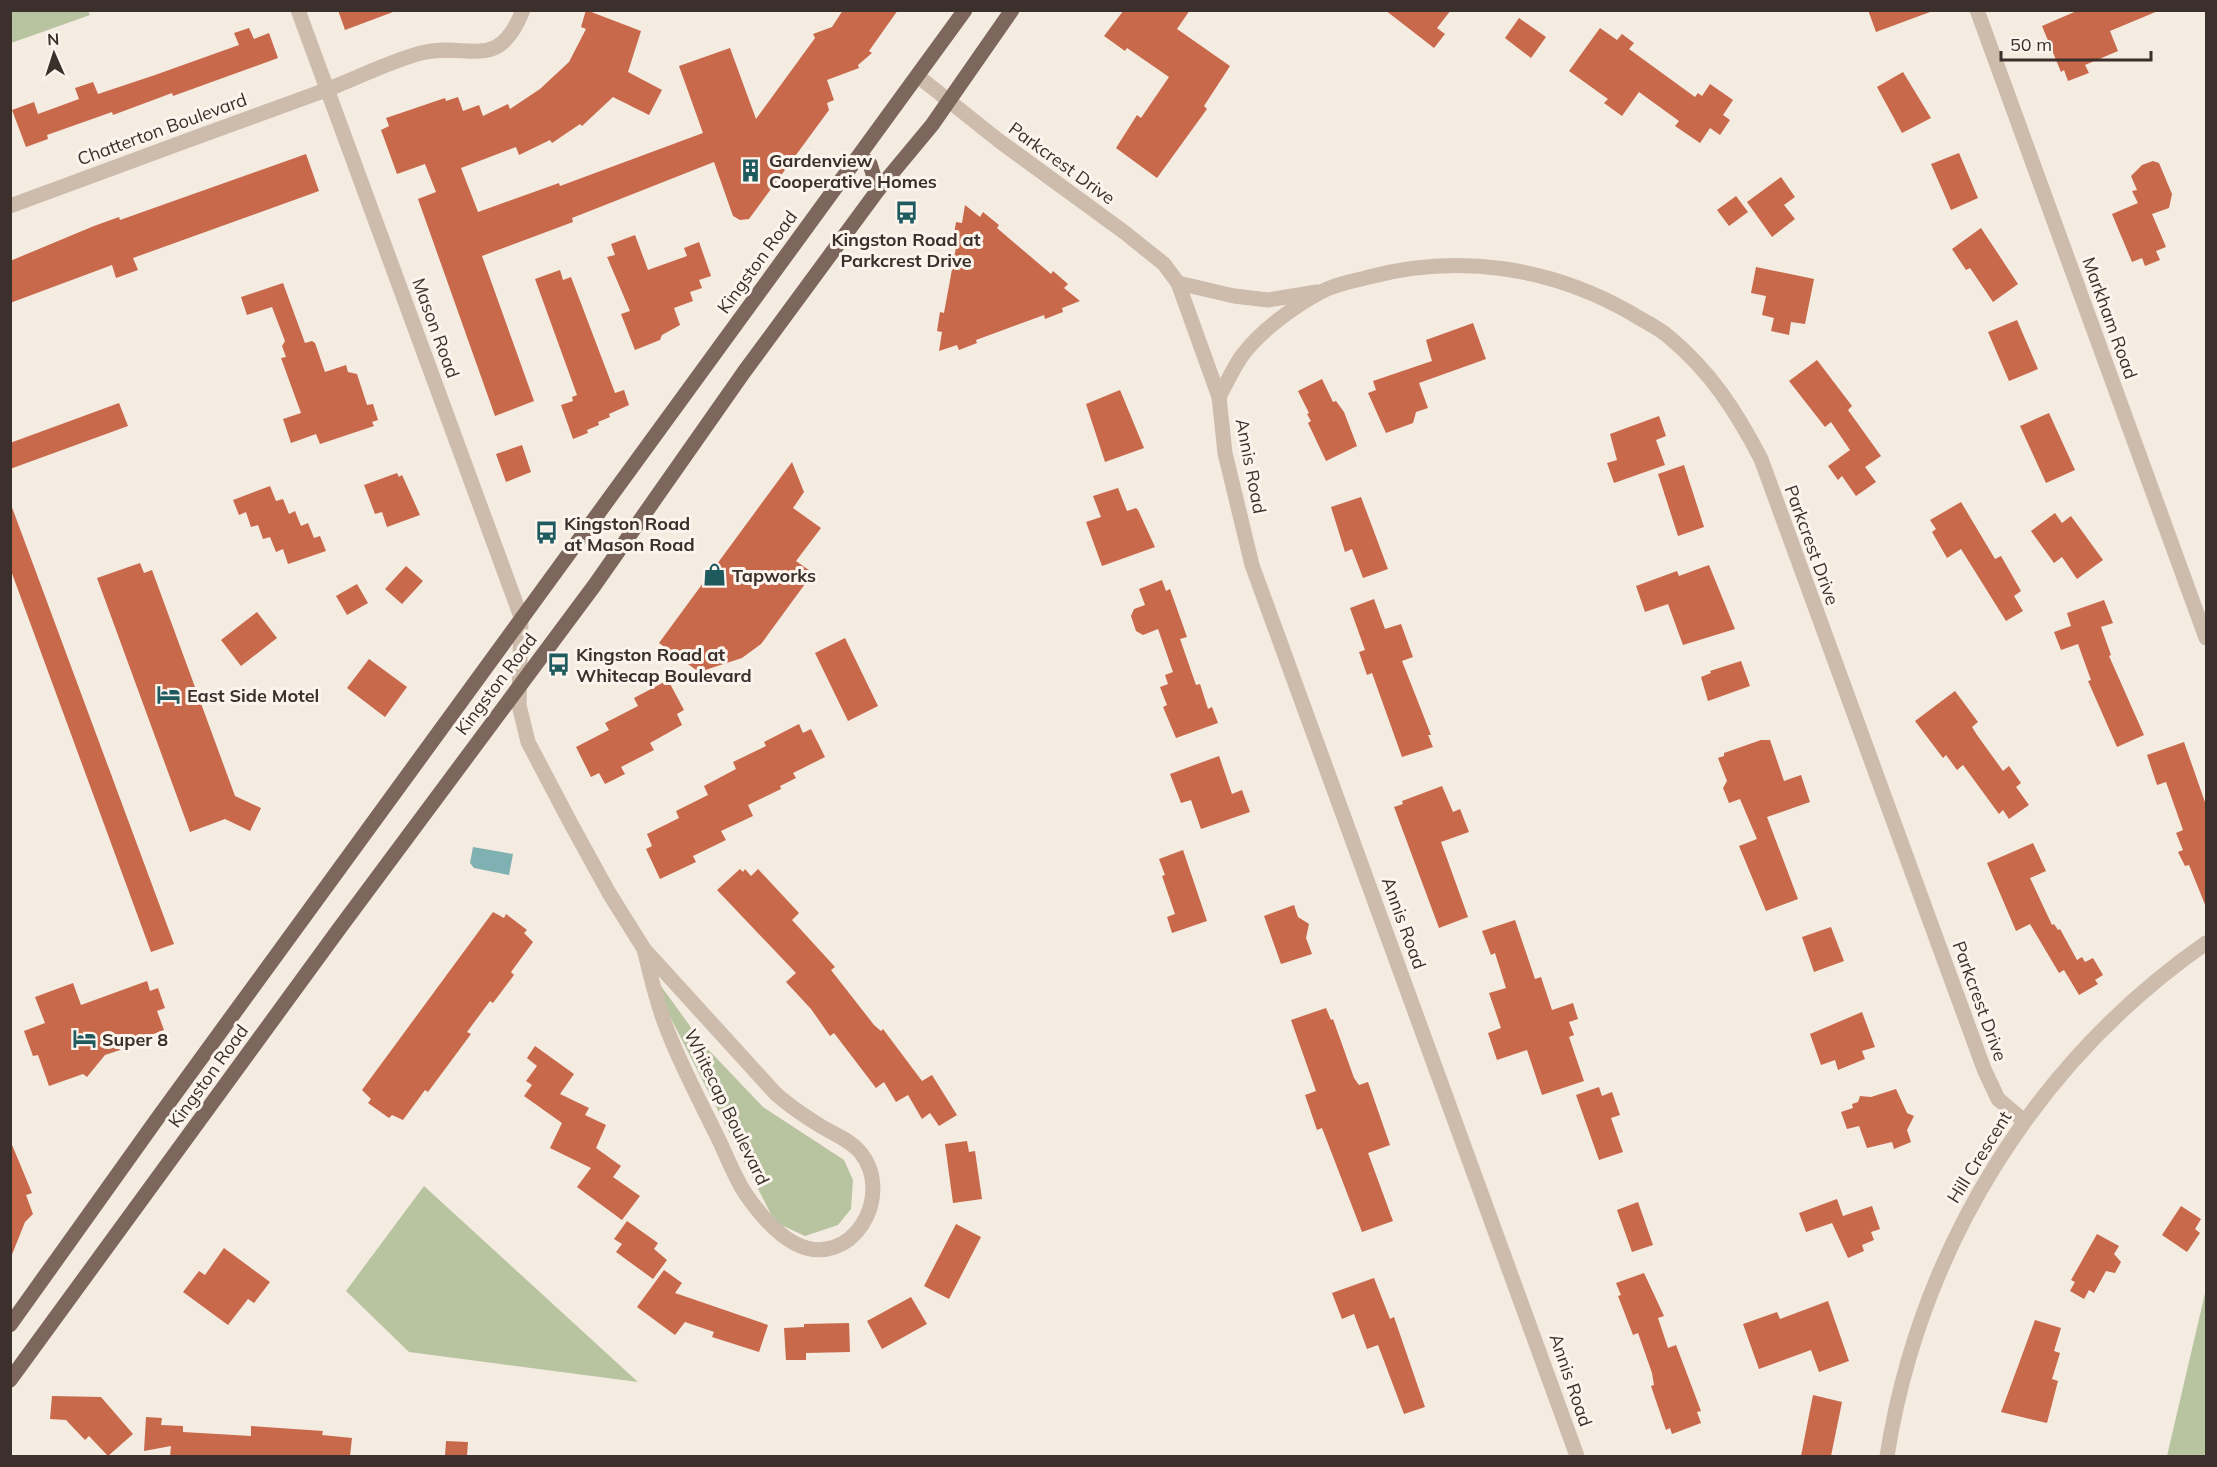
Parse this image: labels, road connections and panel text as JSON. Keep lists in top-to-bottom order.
{
  "streets": {
    "main road": ["Kingston Road"],
    "street": [
      "Chatterton Boulevard",
      "Parkcrest Drive",
      "Markham Road",
      "Mason Road",
      "Annis Road",
      "Whitecap Boulevard",
      "Hill Crescent"
    ]
  },
  "crossings": [
    ["Chatterton Boulevard", "Mason Road"],
    ["Parkcrest Drive", "Kingston Road"],
    ["Parkcrest Drive", "Annis Road"],
    ["Parkcrest Drive", "Hill Crescent"],
    ["Kingston Road", "Mason Road"],
    ["Kingston Road", "Whitecap Boulevard"],
    ["Mason Road", "Whitecap Boulevard"]
  ],
  "places": {
    "building": ["Gardenview Cooperative Homes"],
    "bus stop": ["Kingston Road at Parkcrest Drive", "Kingston Road at Mason Road", "Kingston Road at Whitecap Boulevard"],
    "shop": ["Tapworks"],
    "hotel": ["East Side Motel", "Super 8"]
  },
  "scale_bar": "50 m",
  "north": "top"
}
